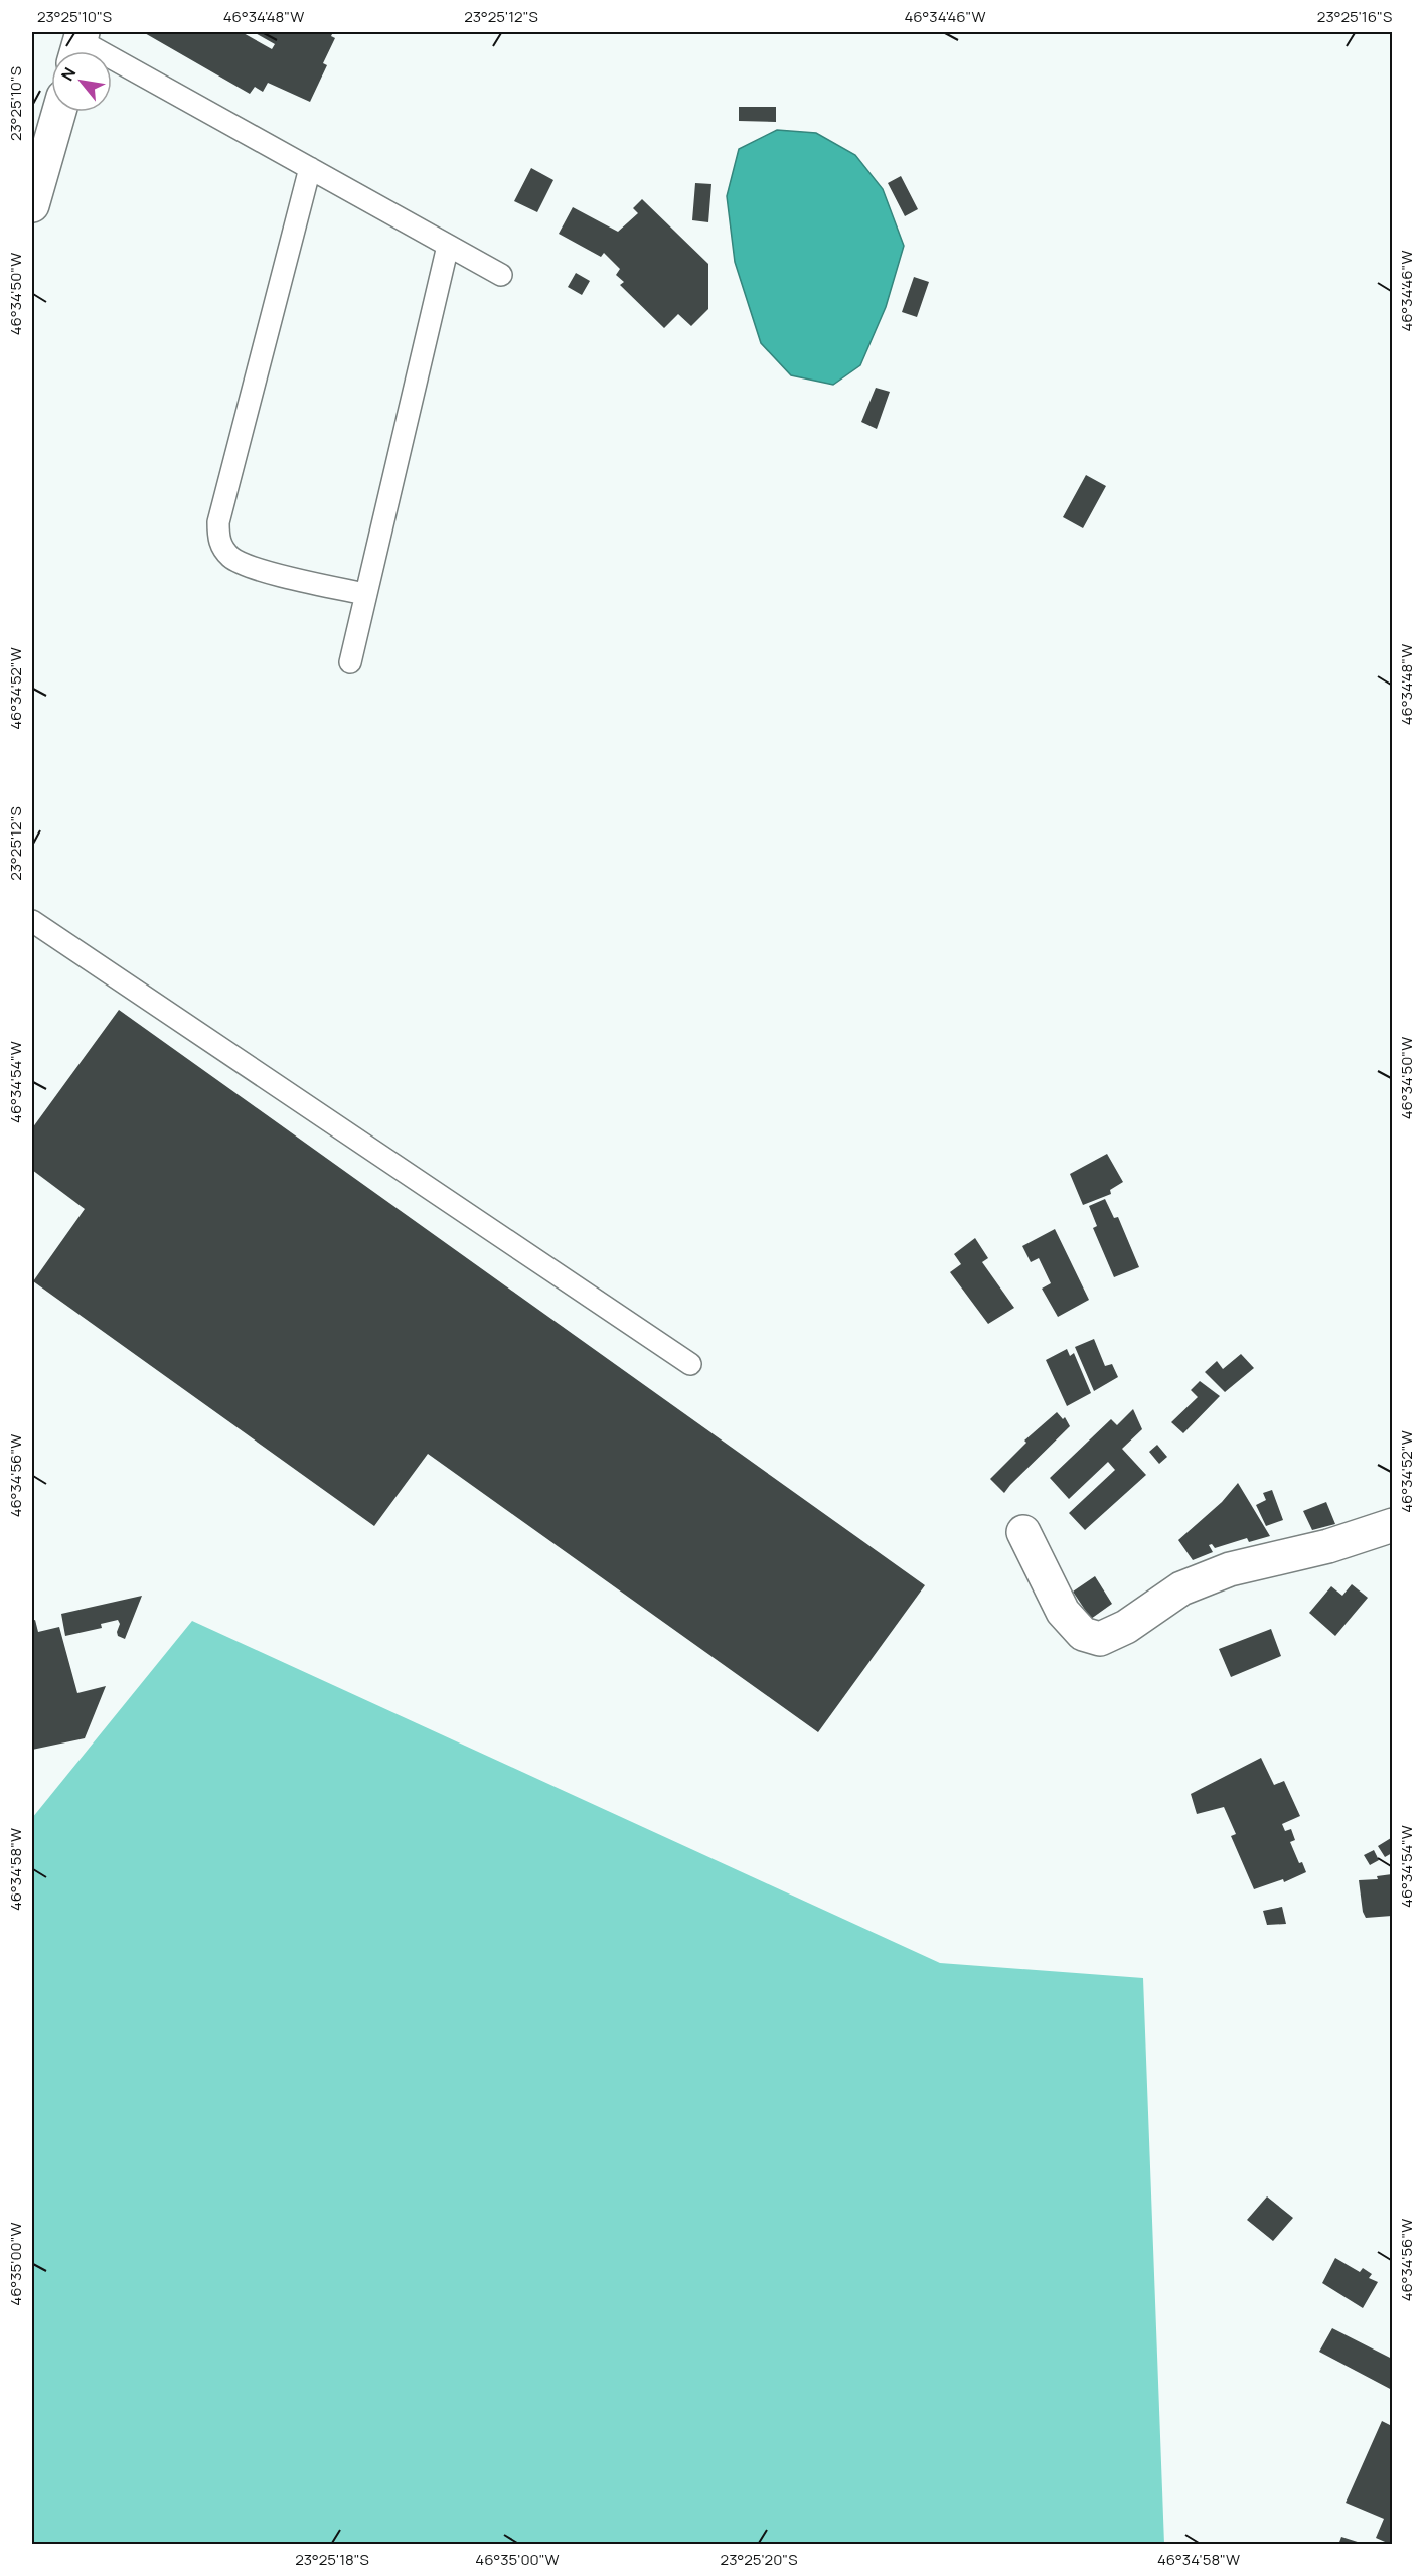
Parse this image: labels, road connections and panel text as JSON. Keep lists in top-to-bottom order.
{
  "north": "top left",
  "coordinates": [
    "23°25'10\"S",
    "46°34'48\"W",
    "23°25'12\"S",
    "46°34'46\"W",
    "23°25'16\"S",
    "46°34'50\"W",
    "46°34'52\"W",
    "46°34'54\"W",
    "46°34'56\"W",
    "46°34'58\"W",
    "46°35'00\"W",
    "23°25'18\"S",
    "23°25'20\"S"
  ]
}
